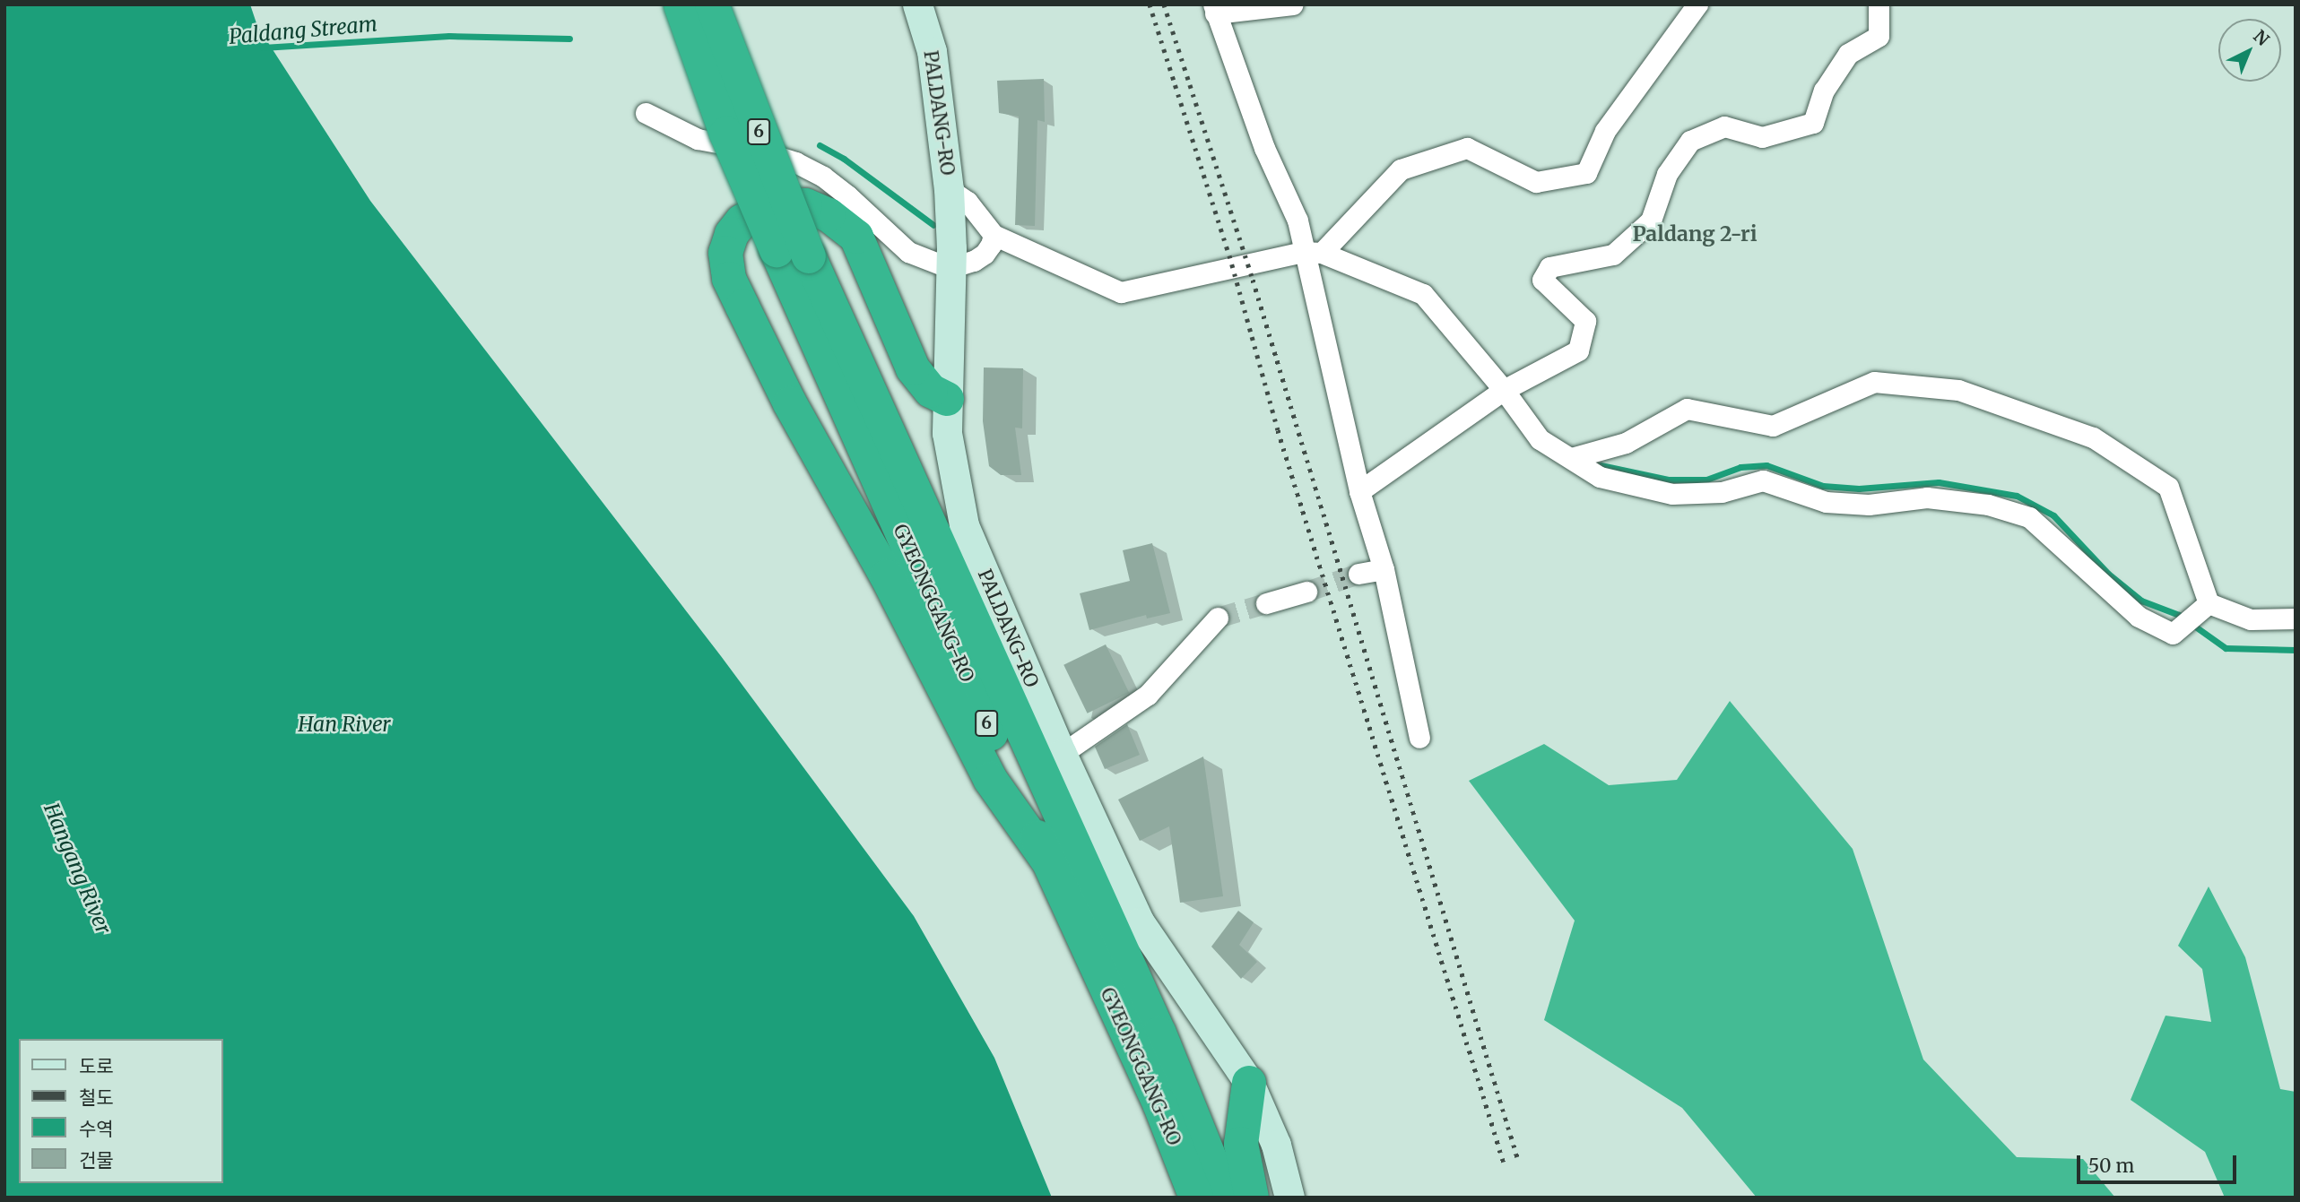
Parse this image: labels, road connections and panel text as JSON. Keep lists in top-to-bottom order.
{
  "streets": {
    "highway": ["6", "GYEONGGANG-RO"],
    "street": ["PALDANG-RO"]
  },
  "districts": ["Paldang 2-ri"],
  "water": ["Paldang Stream", "Han River", "Hangang River"],
  "legend": [
    "도로",
    "철도",
    "수역",
    "건물"
  ],
  "scale_bar": "50 m",
  "north": "top right"
}
